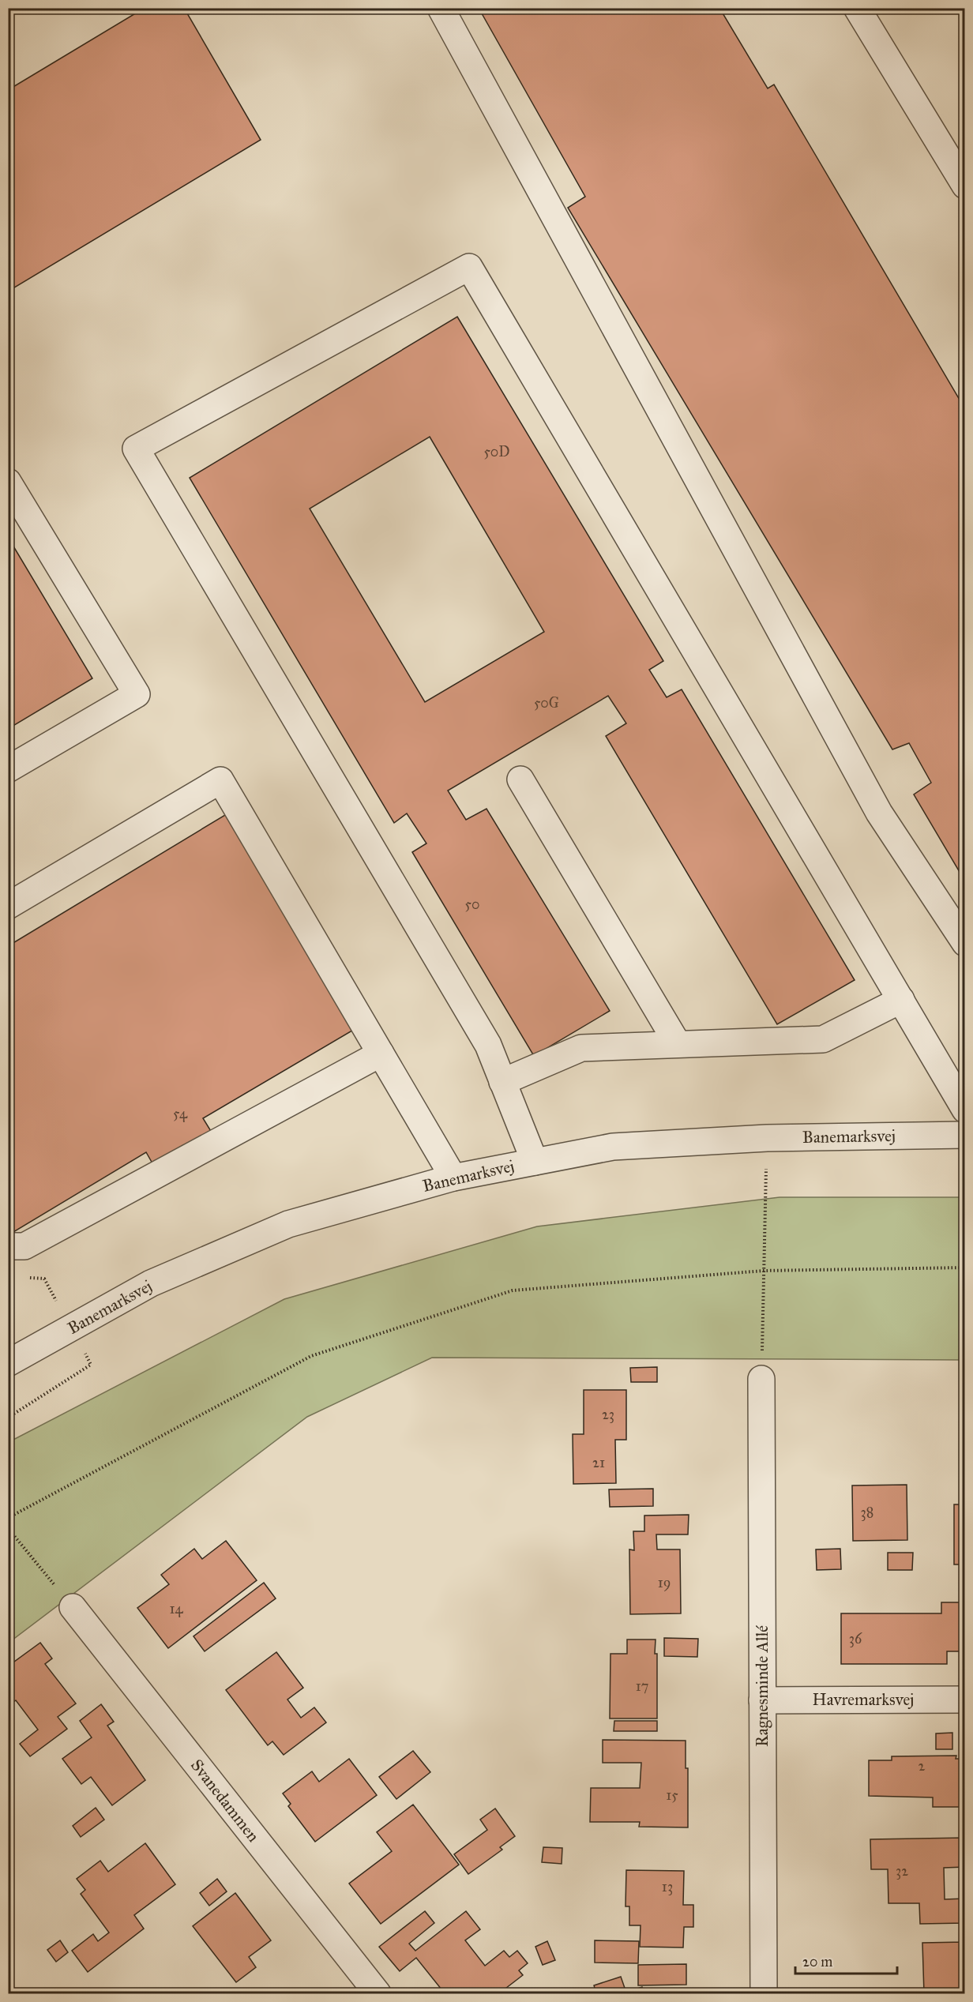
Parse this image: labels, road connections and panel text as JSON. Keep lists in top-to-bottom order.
{
  "streets": {
    "street": [
      "Banemarksvej",
      "Ragnesminde Allé",
      "Havremarksvej",
      "Svanedammen"
    ]
  },
  "crossings": [
    ["Ragnesminde Allé", "Havremarksvej"]
  ],
  "house_numbers": [
    "50D",
    "50G",
    "50",
    "54",
    "23",
    "21",
    "38",
    "19",
    "14",
    "36",
    "17",
    "2",
    "15",
    "32",
    "13"
  ],
  "scale_bar": "20 m"
}
